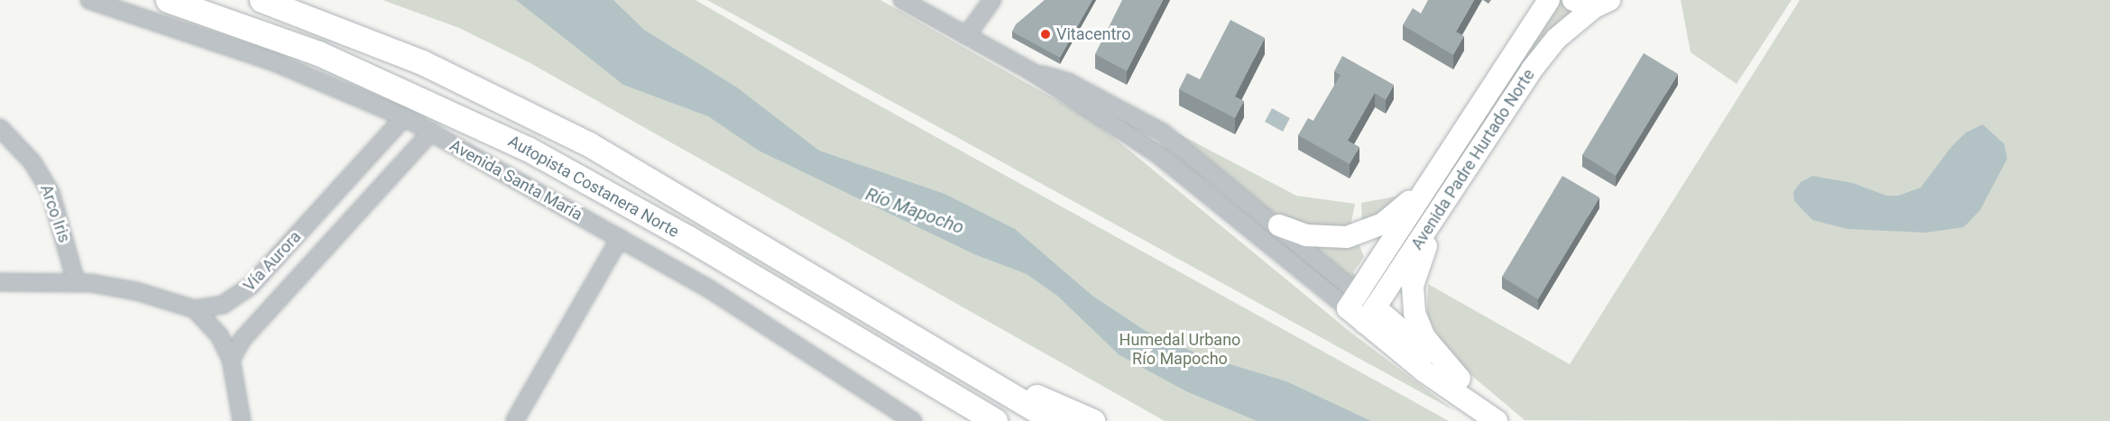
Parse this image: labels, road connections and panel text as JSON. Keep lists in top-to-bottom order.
{
  "streets": {
    "highway": ["Autopista Costanera Norte"],
    "main road": ["Avenida Padre Hurtado Norte"],
    "street": ["Avenida Santa María", "Arco Iris", "Vía Aurora"]
  },
  "crossings": [
    ["Avenida Santa María", "Vía Aurora"],
    ["Arco Iris", "Vía Aurora"]
  ],
  "water": ["Río Mapocho"],
  "parks": ["Humedal Urbano Río Mapocho"],
  "places": ["Vitacentro"]
}
